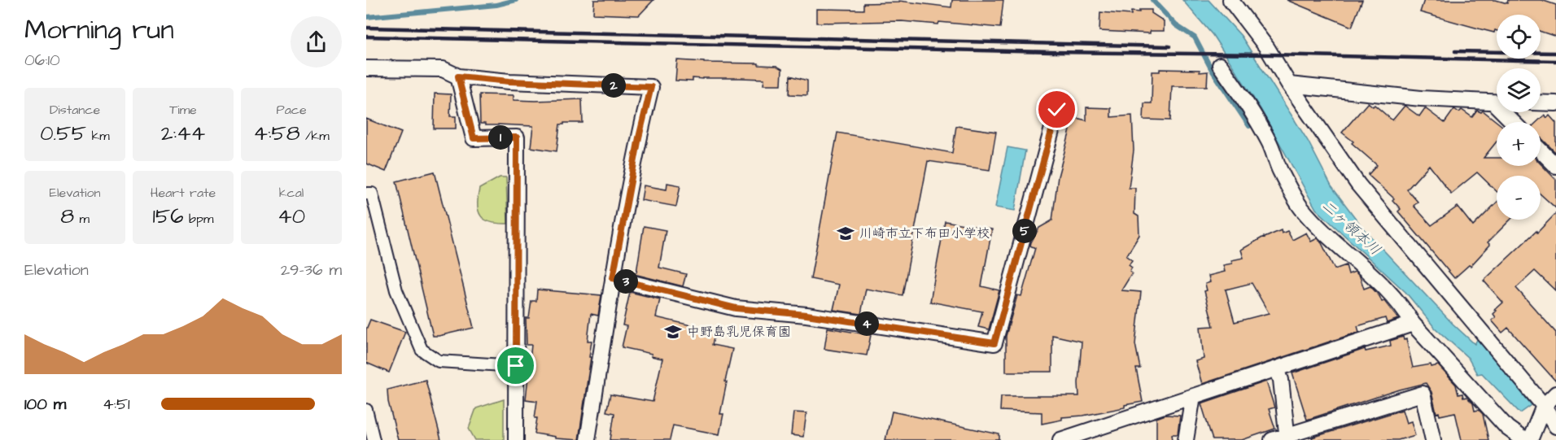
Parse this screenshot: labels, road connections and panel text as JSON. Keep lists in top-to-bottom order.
{
  "water": ["二ヶ領本川"],
  "places": {
    "school or university": ["川崎市立下布田小学校", "中野島乳児保育園"]
  },
  "page": {
    "heading": ["Morning run", "06:10"],
    "map_buttons": ["+", "−"],
    "pins": [
      "2",
      "1",
      "5",
      "3",
      "4"
    ],
    "stats": [
      ["Distance", "0.55 km"],
      ["Time", "2:44"],
      ["Pace", "4:58 /km"],
      ["Elevation", "8 m"],
      ["Heart rate", "156 bpm"],
      ["kcal", "40"]
    ],
    "chart": ["Elevation", "29–36 m"],
    "list": [
      {
        "name": "100 m",
        "note": "4:51"
      }
    ]
  }
}
